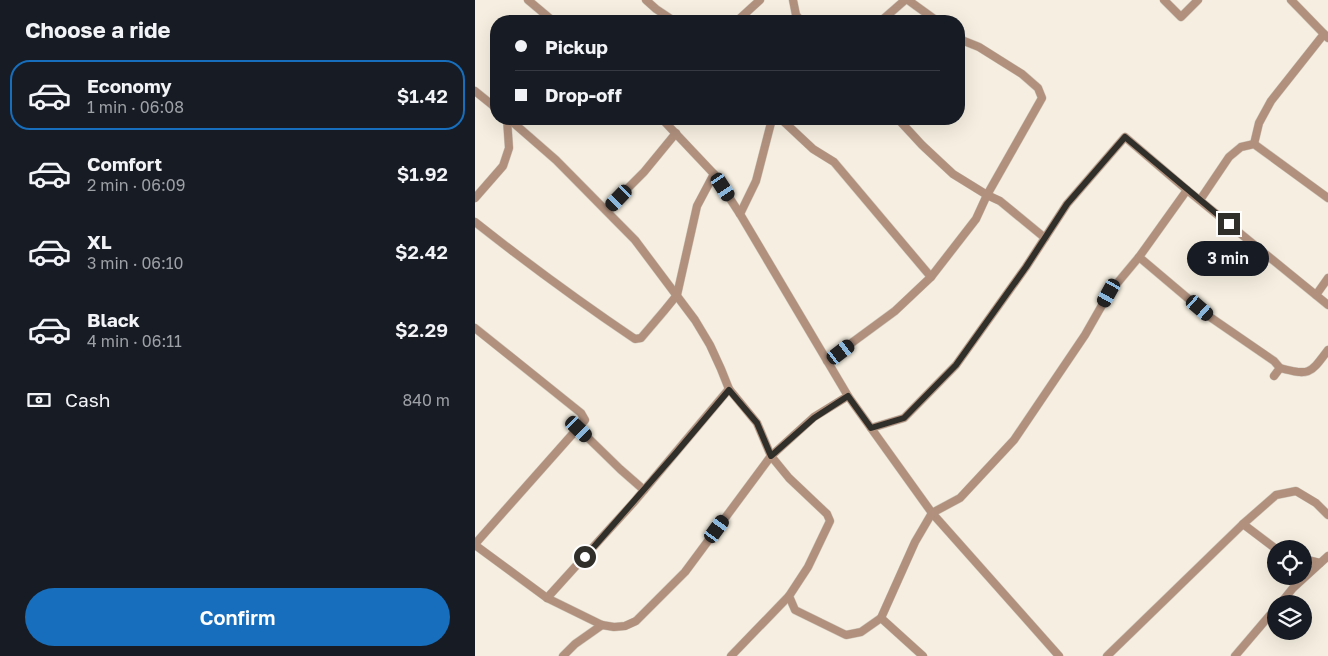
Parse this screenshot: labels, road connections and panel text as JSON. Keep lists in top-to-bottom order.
{
  "page": {
    "heading": "Choose a ride",
    "banner": ["Pickup", "Drop-off"],
    "list": [
      {
        "name": "Economy",
        "note": "1 min · 06:08",
        "value": "$1.42"
      },
      {
        "name": "Comfort",
        "note": "2 min · 06:09",
        "value": "$1.92"
      },
      {
        "name": "XL",
        "note": "3 min · 06:10",
        "value": "$2.42"
      },
      {
        "name": "Black",
        "note": "4 min · 06:11",
        "value": "$2.29"
      }
    ],
    "bubble": "3 min",
    "pay": ["Cash", "840 m"],
    "buttons": "Confirm"
  }
}
